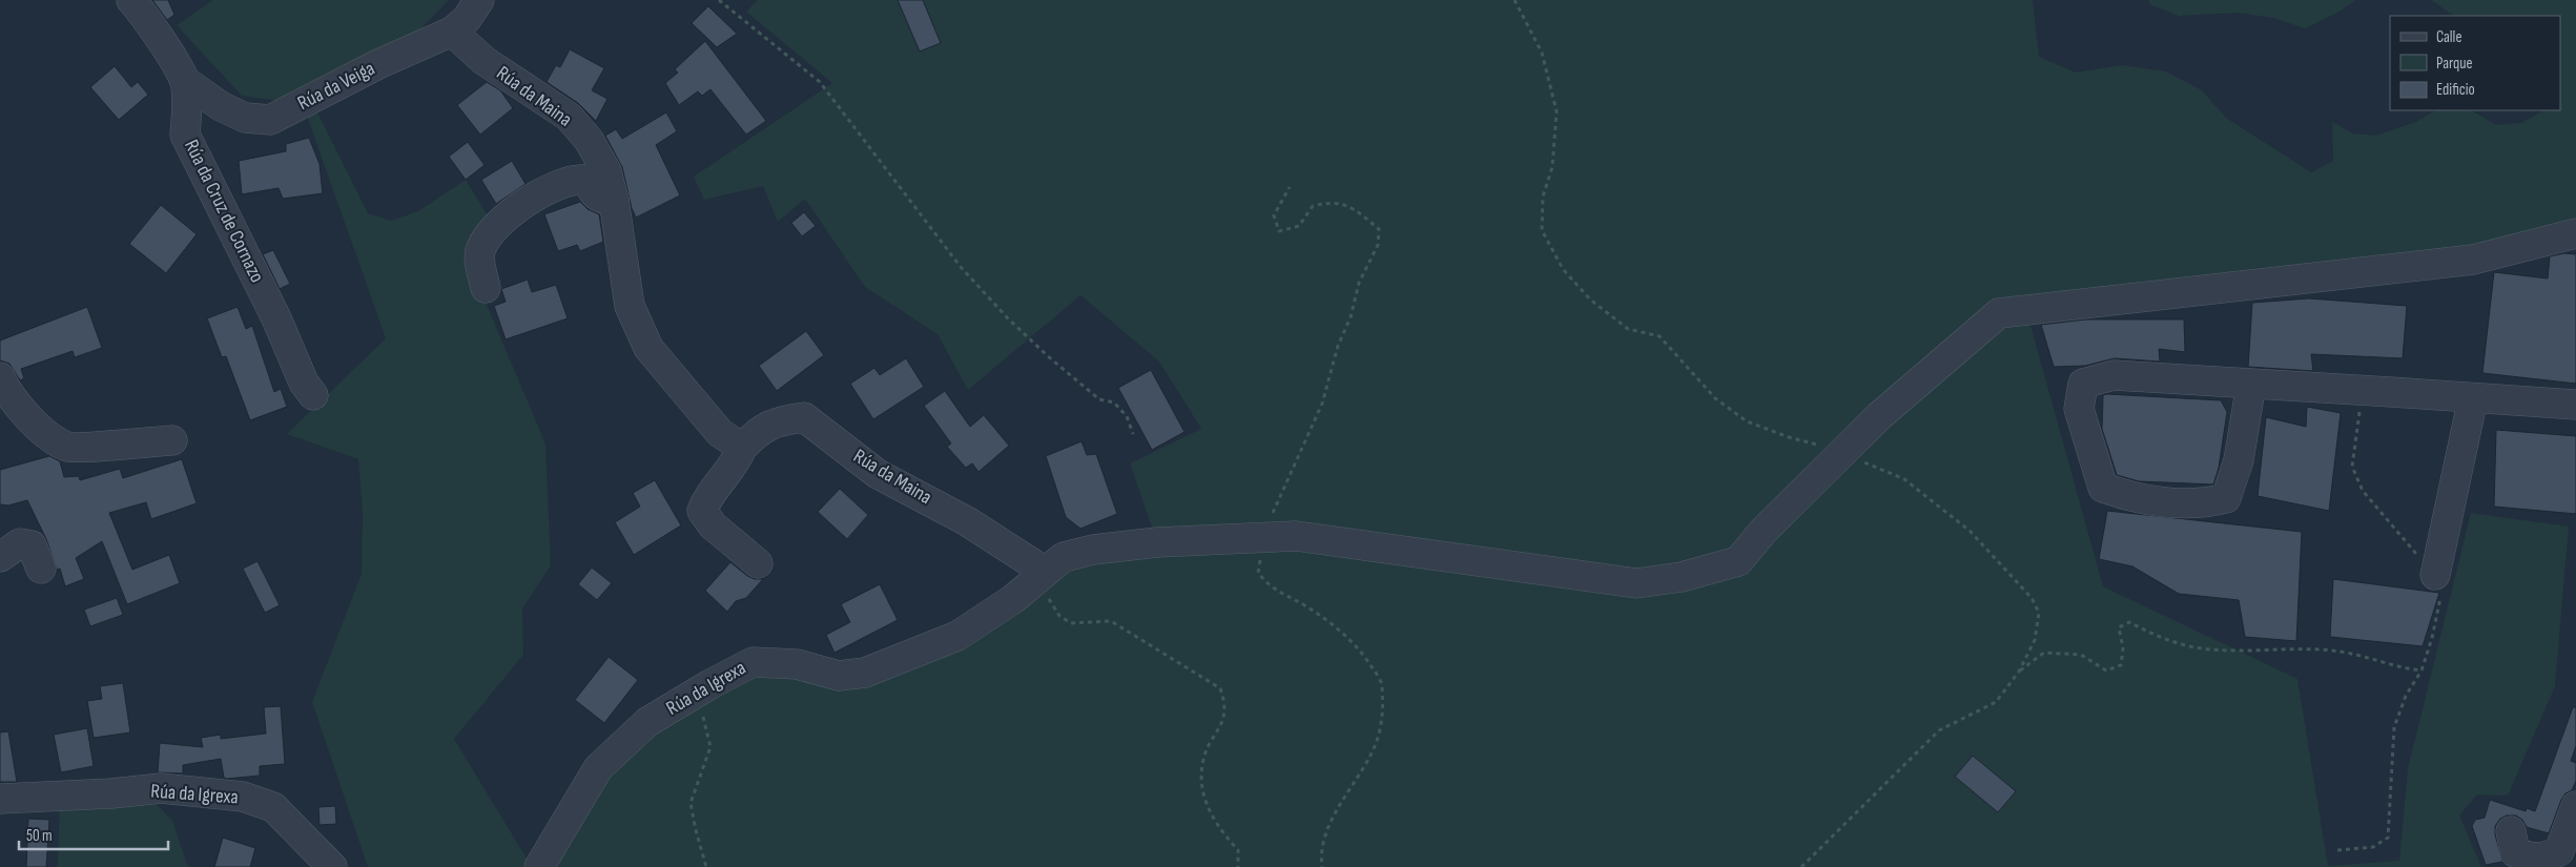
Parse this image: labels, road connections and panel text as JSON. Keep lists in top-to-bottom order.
{
  "streets": {
    "street": [
      "Rúa da Veiga",
      "Rúa da Maina",
      "Rúa da Cruz de Cornazo",
      "Rúa da Igrexa"
    ]
  },
  "crossings": [
    ["Rúa da Veiga", "Rúa da Maina"],
    ["Rúa da Veiga", "Rúa da Cruz de Cornazo"],
    ["Rúa da Maina", "Rúa da Igrexa"]
  ],
  "legend": ["Calle", "Parque", "Edificio"],
  "scale_bar": "50 m"
}
